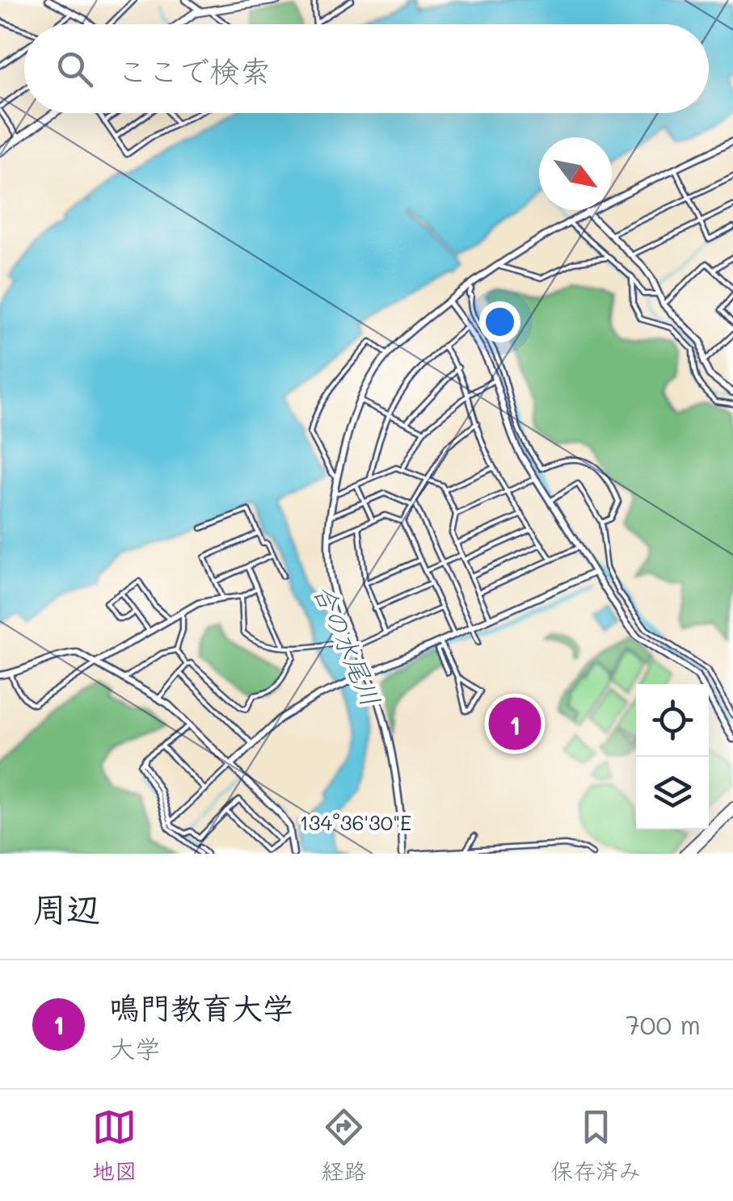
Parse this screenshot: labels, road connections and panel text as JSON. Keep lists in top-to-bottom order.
{
  "water": ["合の水尾川"],
  "north": "bottom right",
  "page": {
    "search": "ここで検索",
    "pins": "1",
    "heading": "周辺",
    "list": [
      {
        "mark": "1",
        "name": "鳴門教育大学",
        "note": "大学",
        "value": "700 m"
      }
    ],
    "nav": ["地図", "経路", "保存済み"]
  },
  "coordinates": ["134°36'30\"E"]
}
